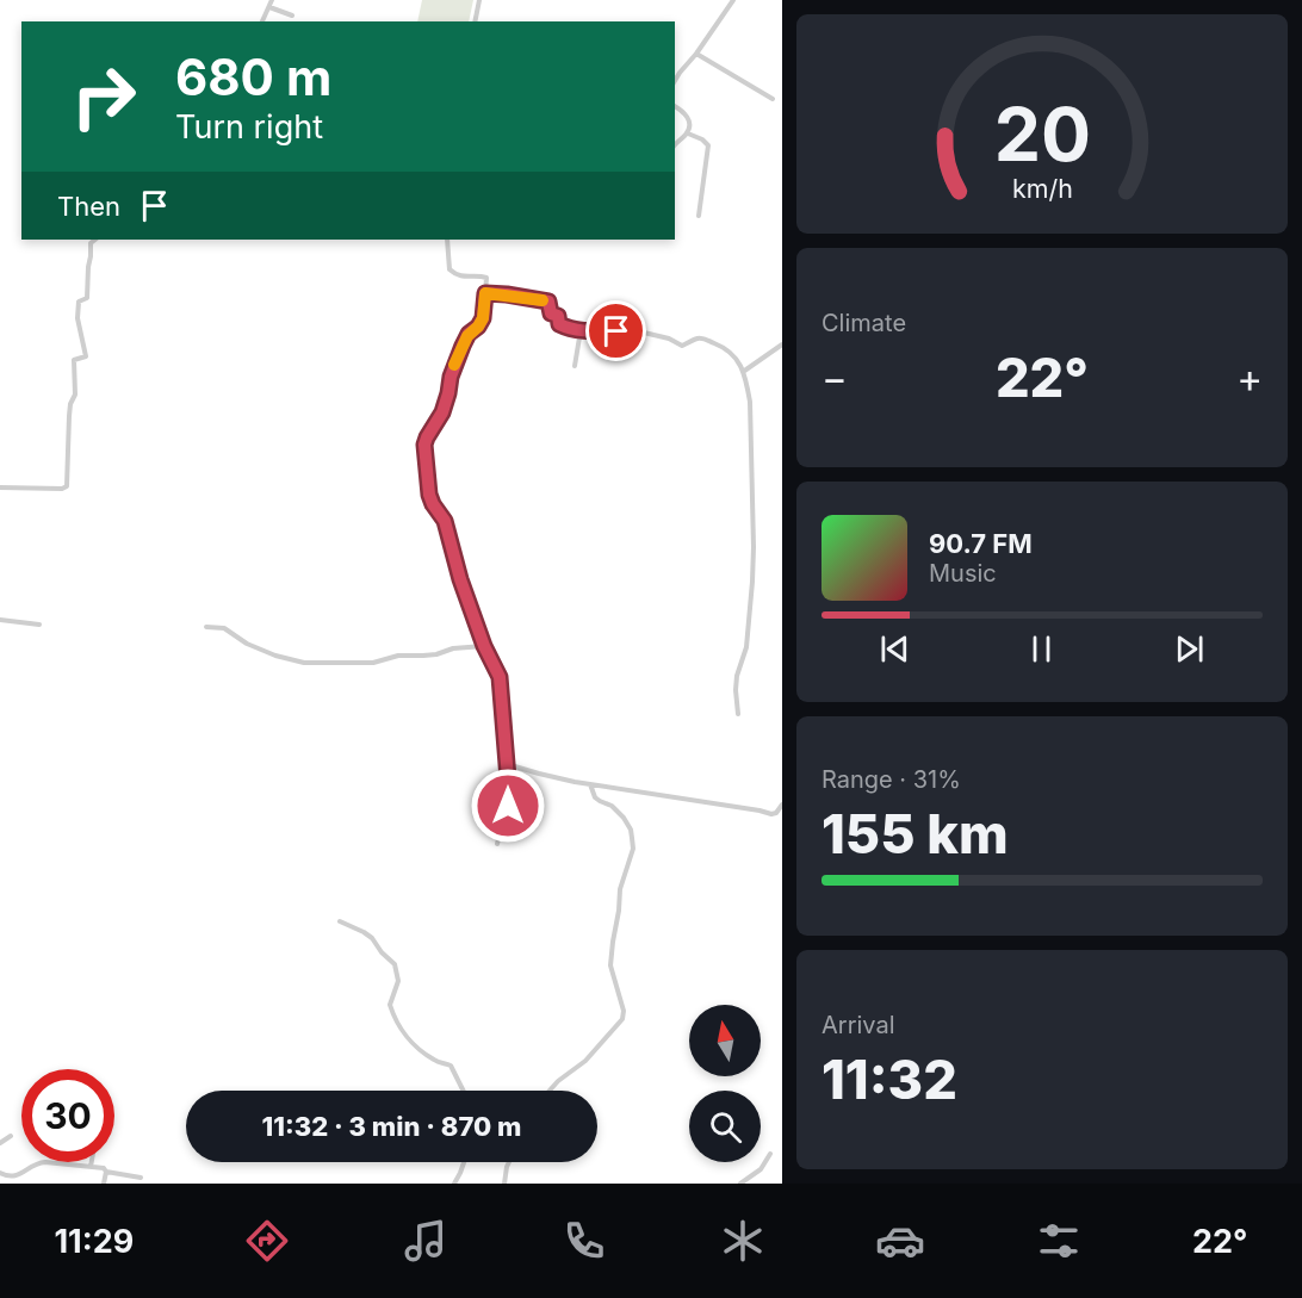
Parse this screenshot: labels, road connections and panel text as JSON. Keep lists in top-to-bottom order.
{
  "north": "top",
  "page": {
    "turn": ["680 m", "Turn right"],
    "then": "Then",
    "tile": [
      "Climate",
      ["Range · 31%", "155 km"],
      ["Arrival", "11:32"]
    ],
    "heat": ["−", "22°", "+"],
    "song": ["90.7 FM", "Music"],
    "limit": "30",
    "trip": "11:32 · 3 min · 870 m",
    "tabs": ["11:29", "22°"],
    "gauge": ["20", "km/h"]
  }
}
